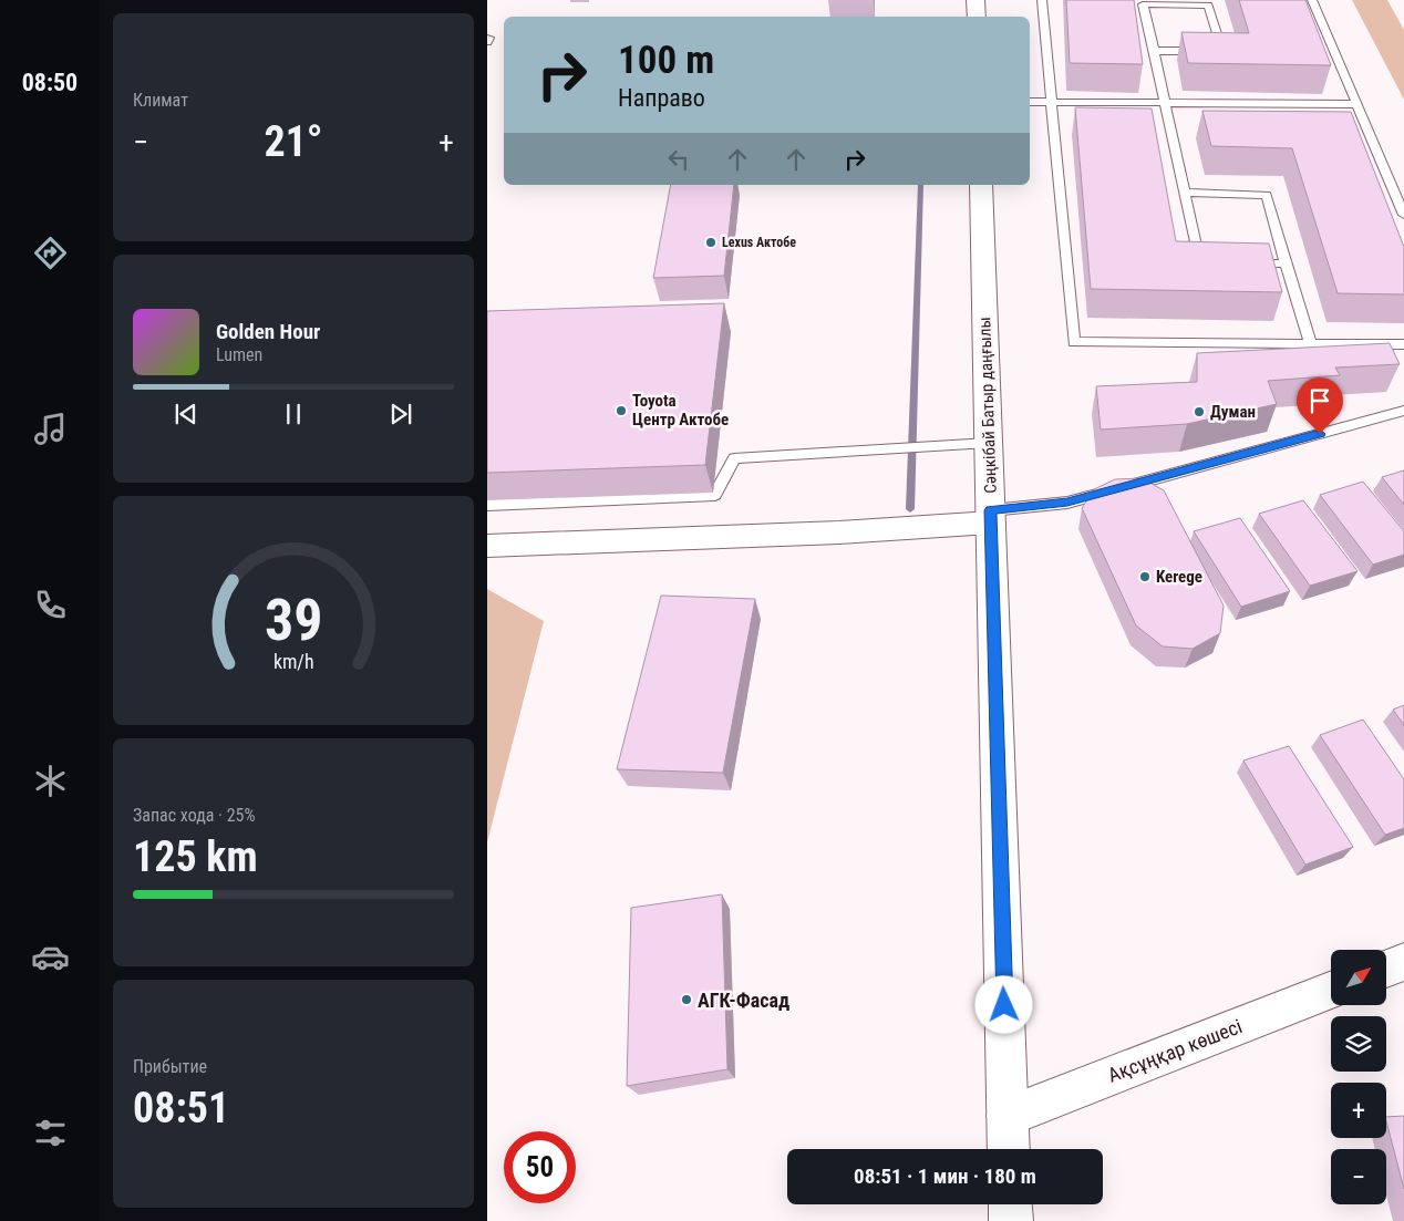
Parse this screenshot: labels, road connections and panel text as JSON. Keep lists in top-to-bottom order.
{
  "streets": {
    "main road": ["Сәңкібай Батыр даңғылы", "Ақсұңқар көшесі"]
  },
  "crossings": [
    ["Сәңкібай Батыр даңғылы", "Ақсұңқар көшесі"]
  ],
  "places": [
    "Lexus Актобе",
    "Toyota Центр Актобе",
    "Думан",
    "Kerege",
    "АГК-Фасад"
  ],
  "north": "top right",
  "page": {
    "tabs": "08:50",
    "tile": [
      "Климат",
      ["Запас хода · 25%", "125 km"],
      ["Прибытие", "08:51"]
    ],
    "turn": ["100 m", "Направо"],
    "heat": ["−", "21°", "+"],
    "song": ["Golden Hour", "Lumen"],
    "map_buttons": ["+", "−"],
    "limit": "50",
    "trip": "08:51 · 1 мин · 180 m",
    "gauge": ["39", "km/h"]
  }
}
